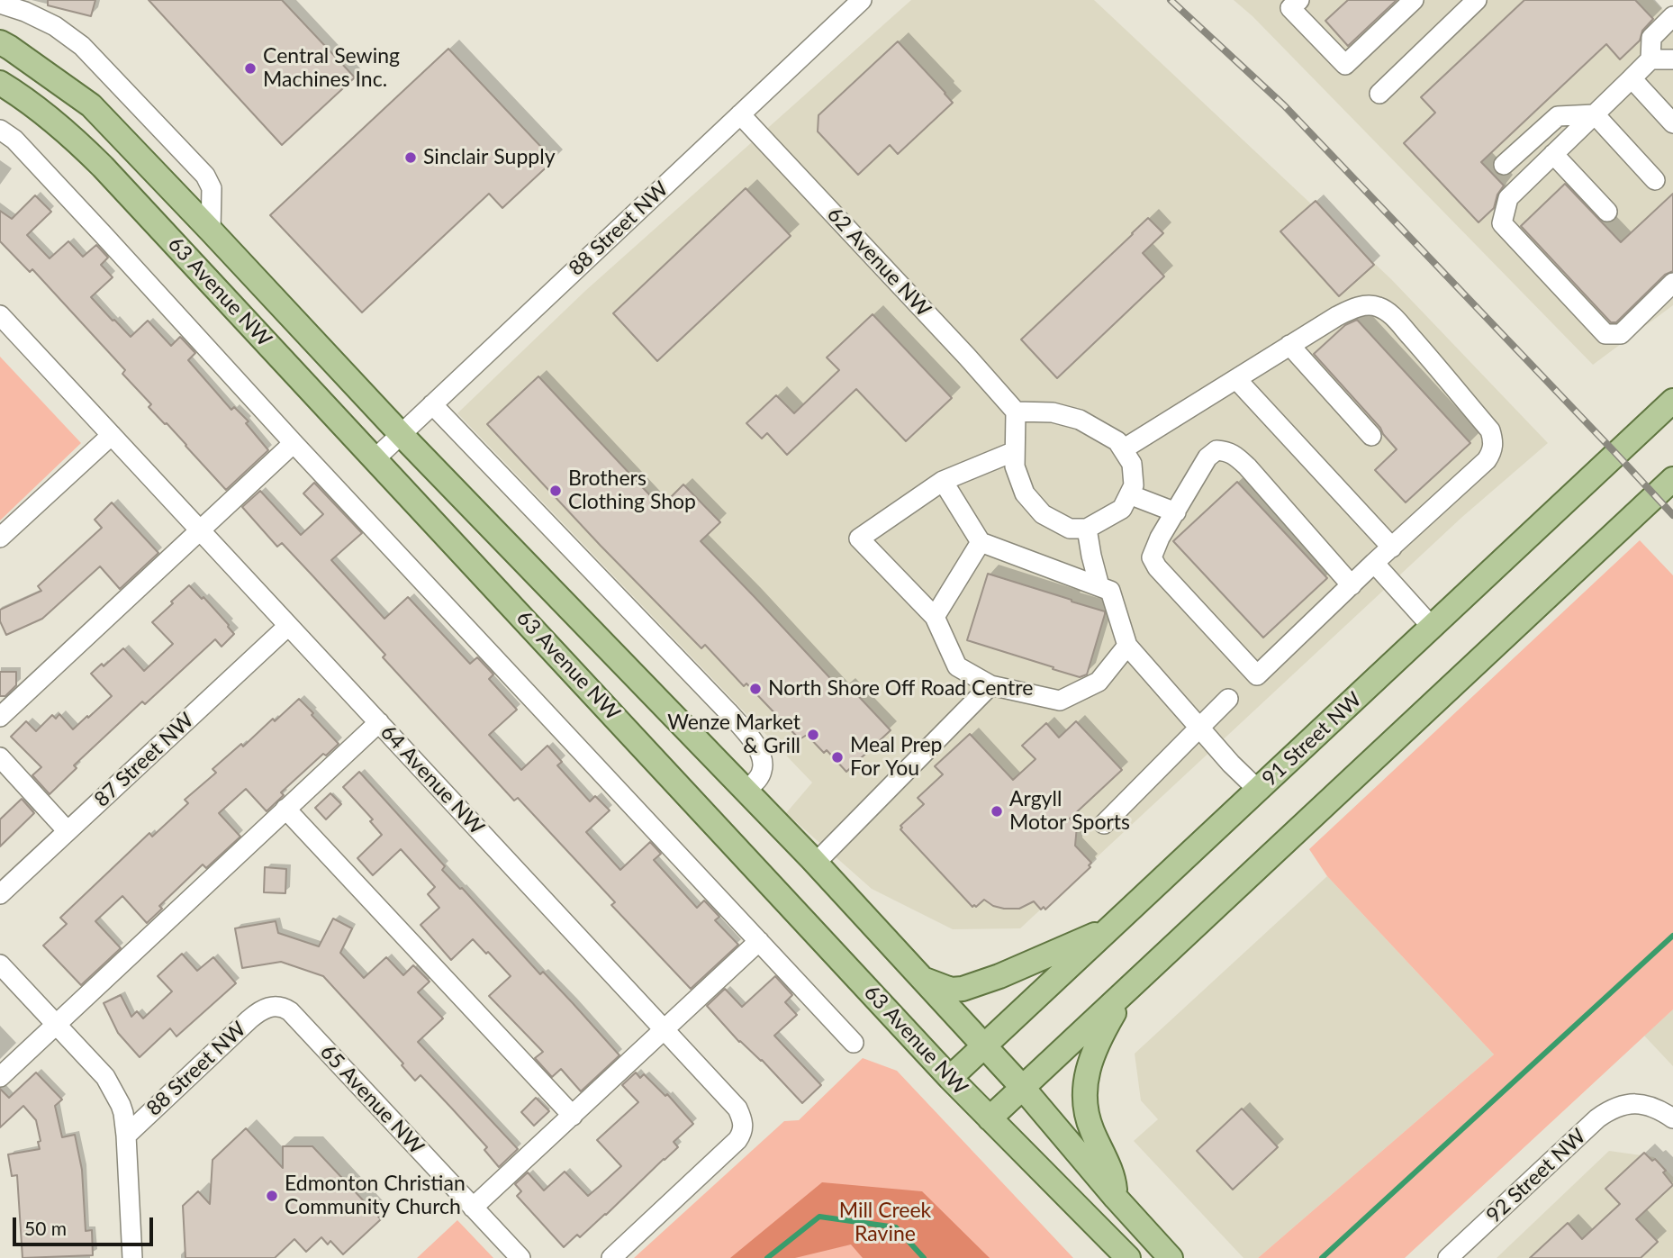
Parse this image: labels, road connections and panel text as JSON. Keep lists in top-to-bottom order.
{
  "streets": {
    "main road": ["63 Avenue NW", "91 Street NW"],
    "street": [
      "88 Street NW",
      "62 Avenue NW",
      "87 Street NW",
      "64 Avenue NW",
      "65 Avenue NW",
      "92 Street NW"
    ]
  },
  "crossings": [
    ["88 Street NW", "62 Avenue NW"],
    ["88 Street NW", "63 Avenue NW"],
    ["88 Street NW", "65 Avenue NW"],
    ["63 Avenue NW", "91 Street NW"],
    ["87 Street NW", "64 Avenue NW"]
  ],
  "parks": ["Mill Creek Ravine"],
  "places": [
    "Central Sewing Machines Inc.",
    "Sinclair Supply",
    "Brothers Clothing Shop",
    "North Shore Off Road Centre",
    "Wenze Market & Grill",
    "Meal Prep For You",
    "Argyll Motor Sports",
    "Edmonton Christian Community Church"
  ],
  "scale_bar": "50 m"
}
